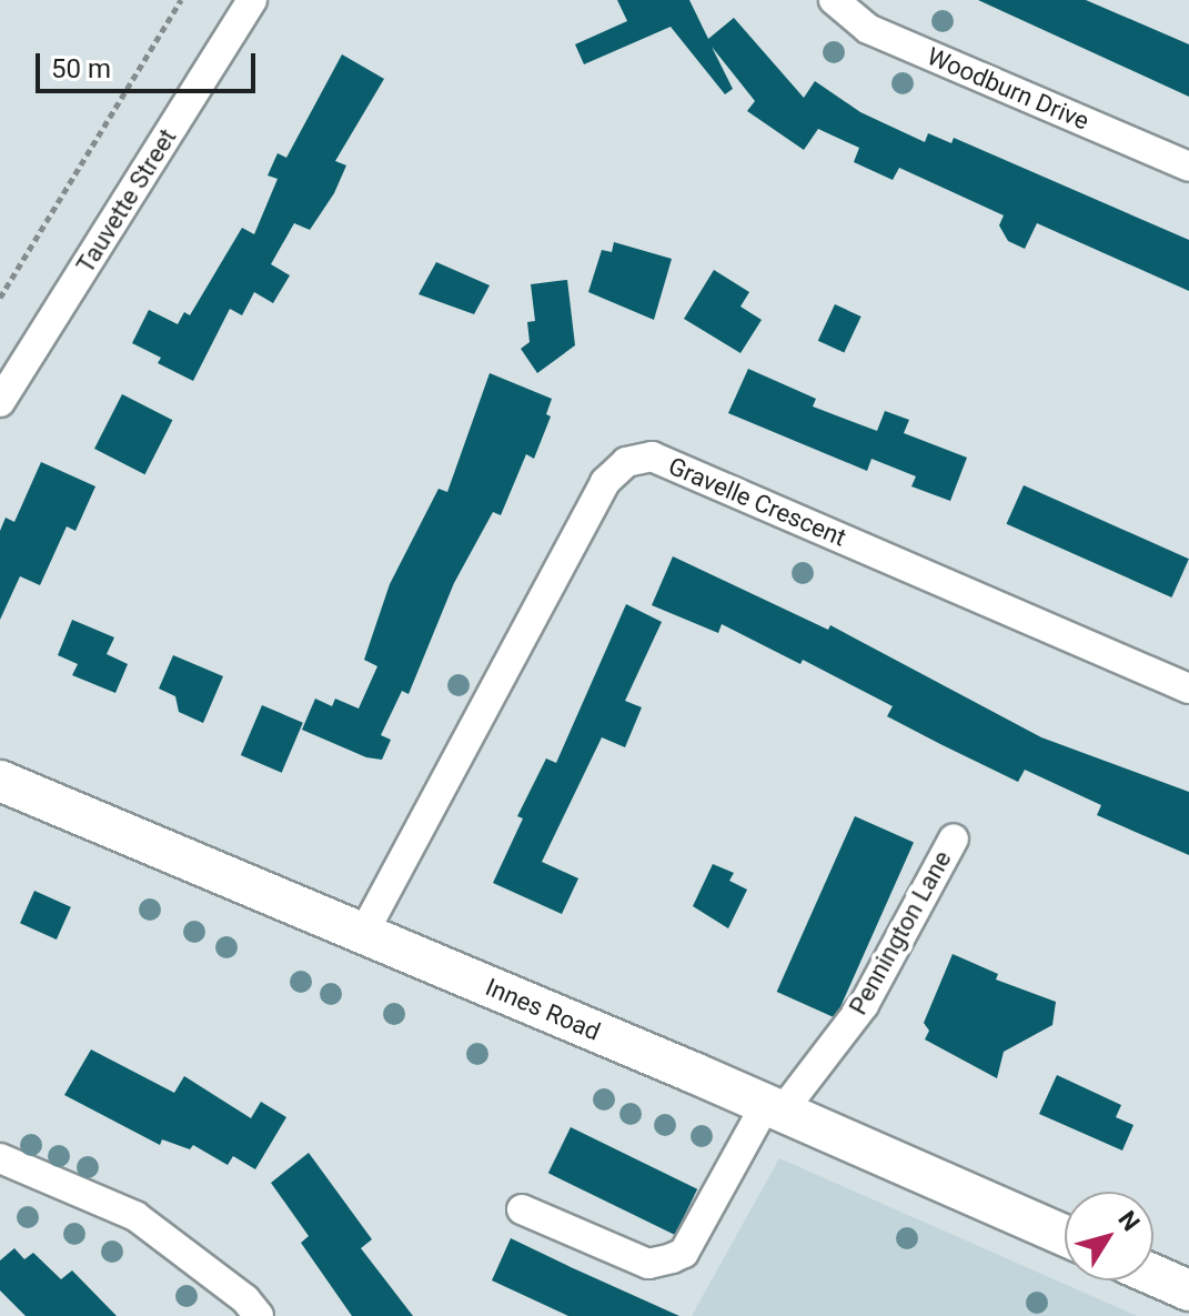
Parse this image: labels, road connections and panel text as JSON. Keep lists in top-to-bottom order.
{
  "streets": {
    "street": [
      "Woodburn Drive",
      "Tauvette Street",
      "Gravelle Crescent",
      "Pennington Lane",
      "Innes Road"
    ]
  },
  "crossings": [
    ["Gravelle Crescent", "Innes Road"],
    ["Pennington Lane", "Innes Road"]
  ],
  "scale_bar": "50 m",
  "north": "top right"
}
